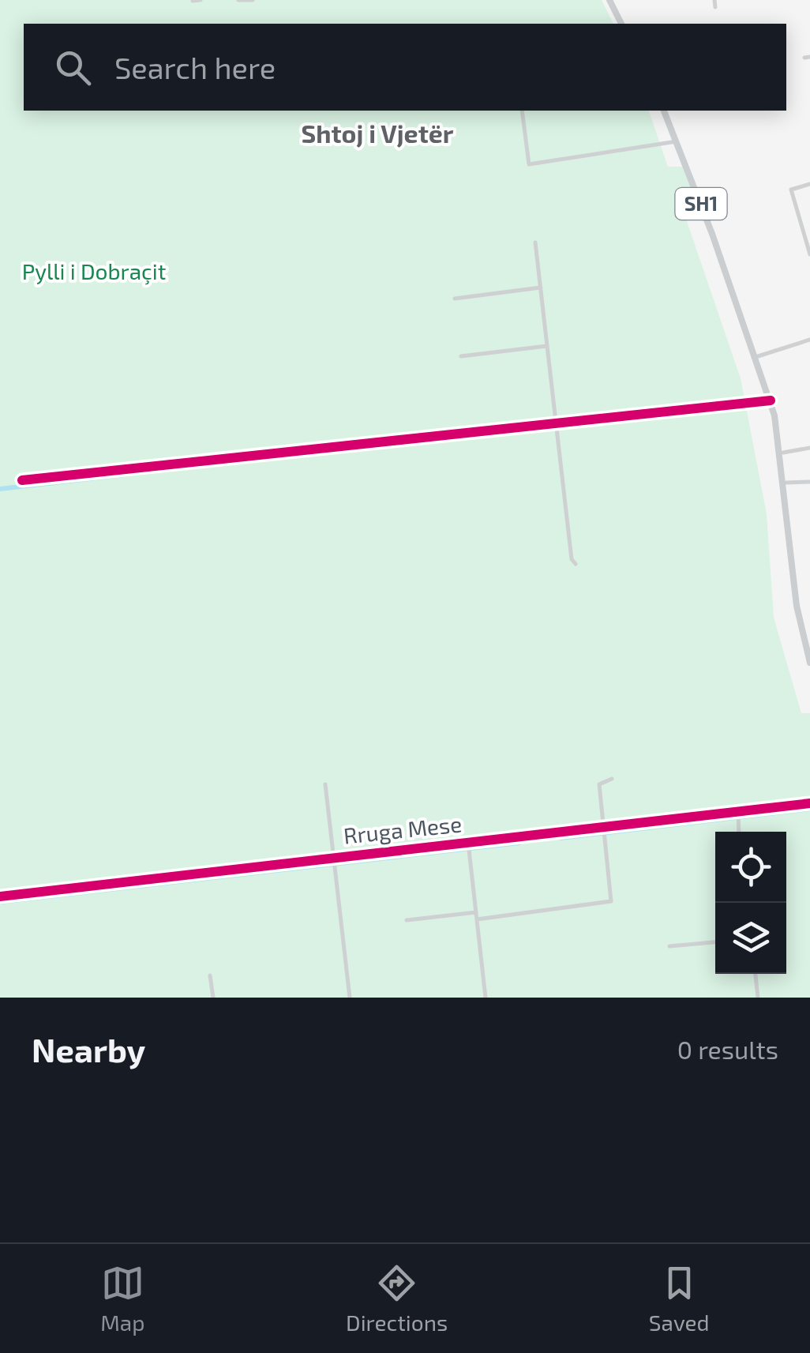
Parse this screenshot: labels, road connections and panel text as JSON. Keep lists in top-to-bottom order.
{
  "streets": {
    "main road": ["SH1"],
    "street": ["Rruga Mese"]
  },
  "districts": ["Shtoj i Vjetër"],
  "parks": ["Pylli i Dobraçit"],
  "page": {
    "search": "Search here",
    "heading": ["Nearby", "0 results"],
    "nav": ["Map", "Directions", "Saved"]
  }
}
